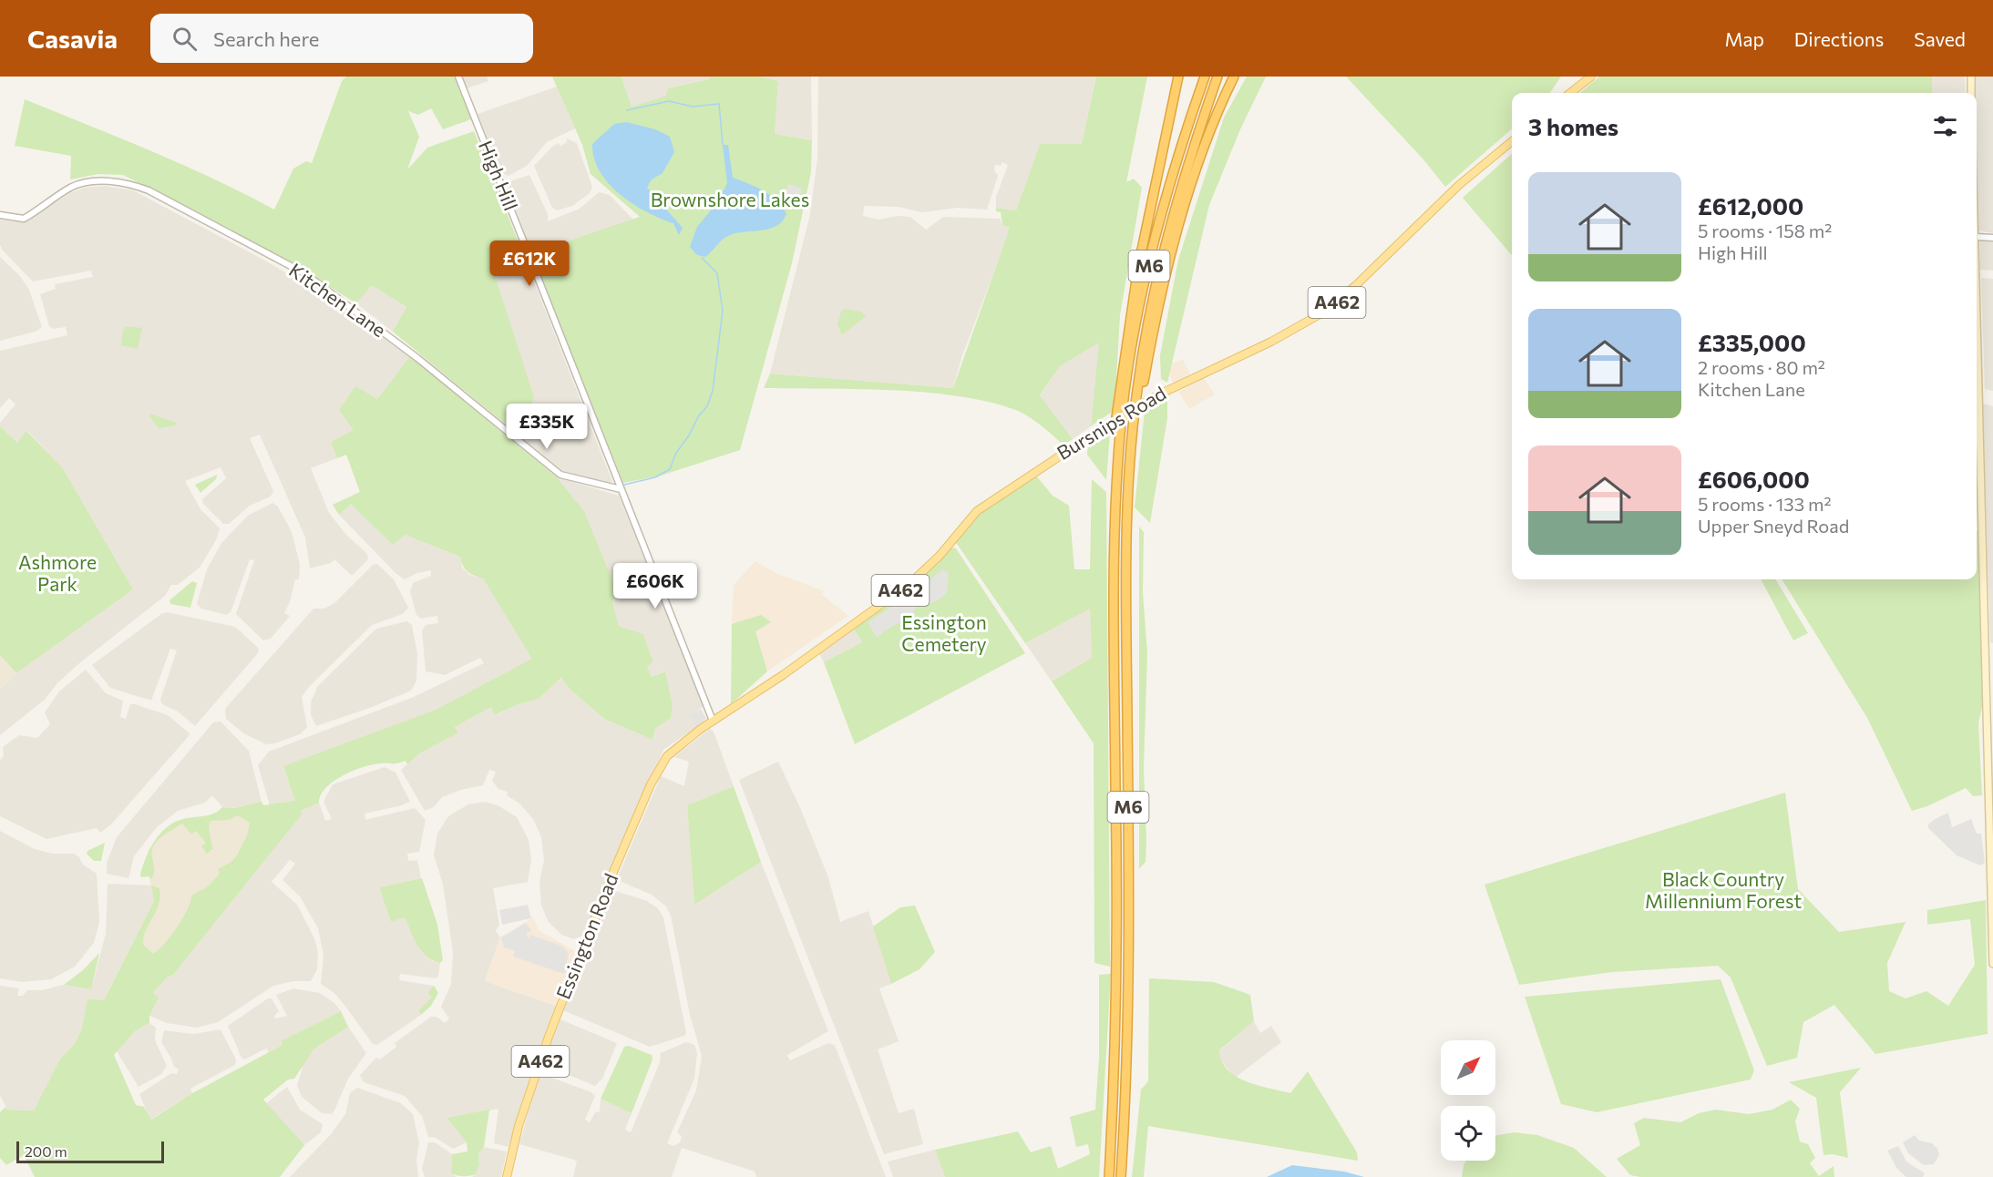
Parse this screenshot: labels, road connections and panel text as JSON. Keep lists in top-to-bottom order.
{
  "streets": {
    "highway": ["M6"],
    "main road": ["A462", "Bursnips Road", "Essington Road"],
    "street": ["High Hill", "Kitchen Lane"]
  },
  "crossings": [
    ["High Hill", "Kitchen Lane"],
    ["High Hill", "Bursnips Road"],
    ["High Hill", "Essington Road"],
    ["Bursnips Road", "Essington Road"]
  ],
  "parks": [
    "Brownshore Lakes",
    "Ashmore Park",
    "Essington Cemetery",
    "Black Country Millennium Forest"
  ],
  "scale_bar": "200 m",
  "north": "top right",
  "page": {
    "header": "Casavia",
    "search": "Search here",
    "nav": ["Map", "Directions", "Saved"],
    "heading": "3 homes",
    "list": [
      {
        "name": "£612,000",
        "note": "5 rooms · 158 m² · High Hill"
      },
      {
        "name": "£335,000",
        "note": "2 rooms · 80 m² · Kitchen Lane"
      },
      {
        "name": "£606,000",
        "note": "5 rooms · 133 m² · Upper Sneyd Road"
      }
    ],
    "price": ["£612K", "£335K", "£606K"],
    "scale": "200 m"
  }
}
